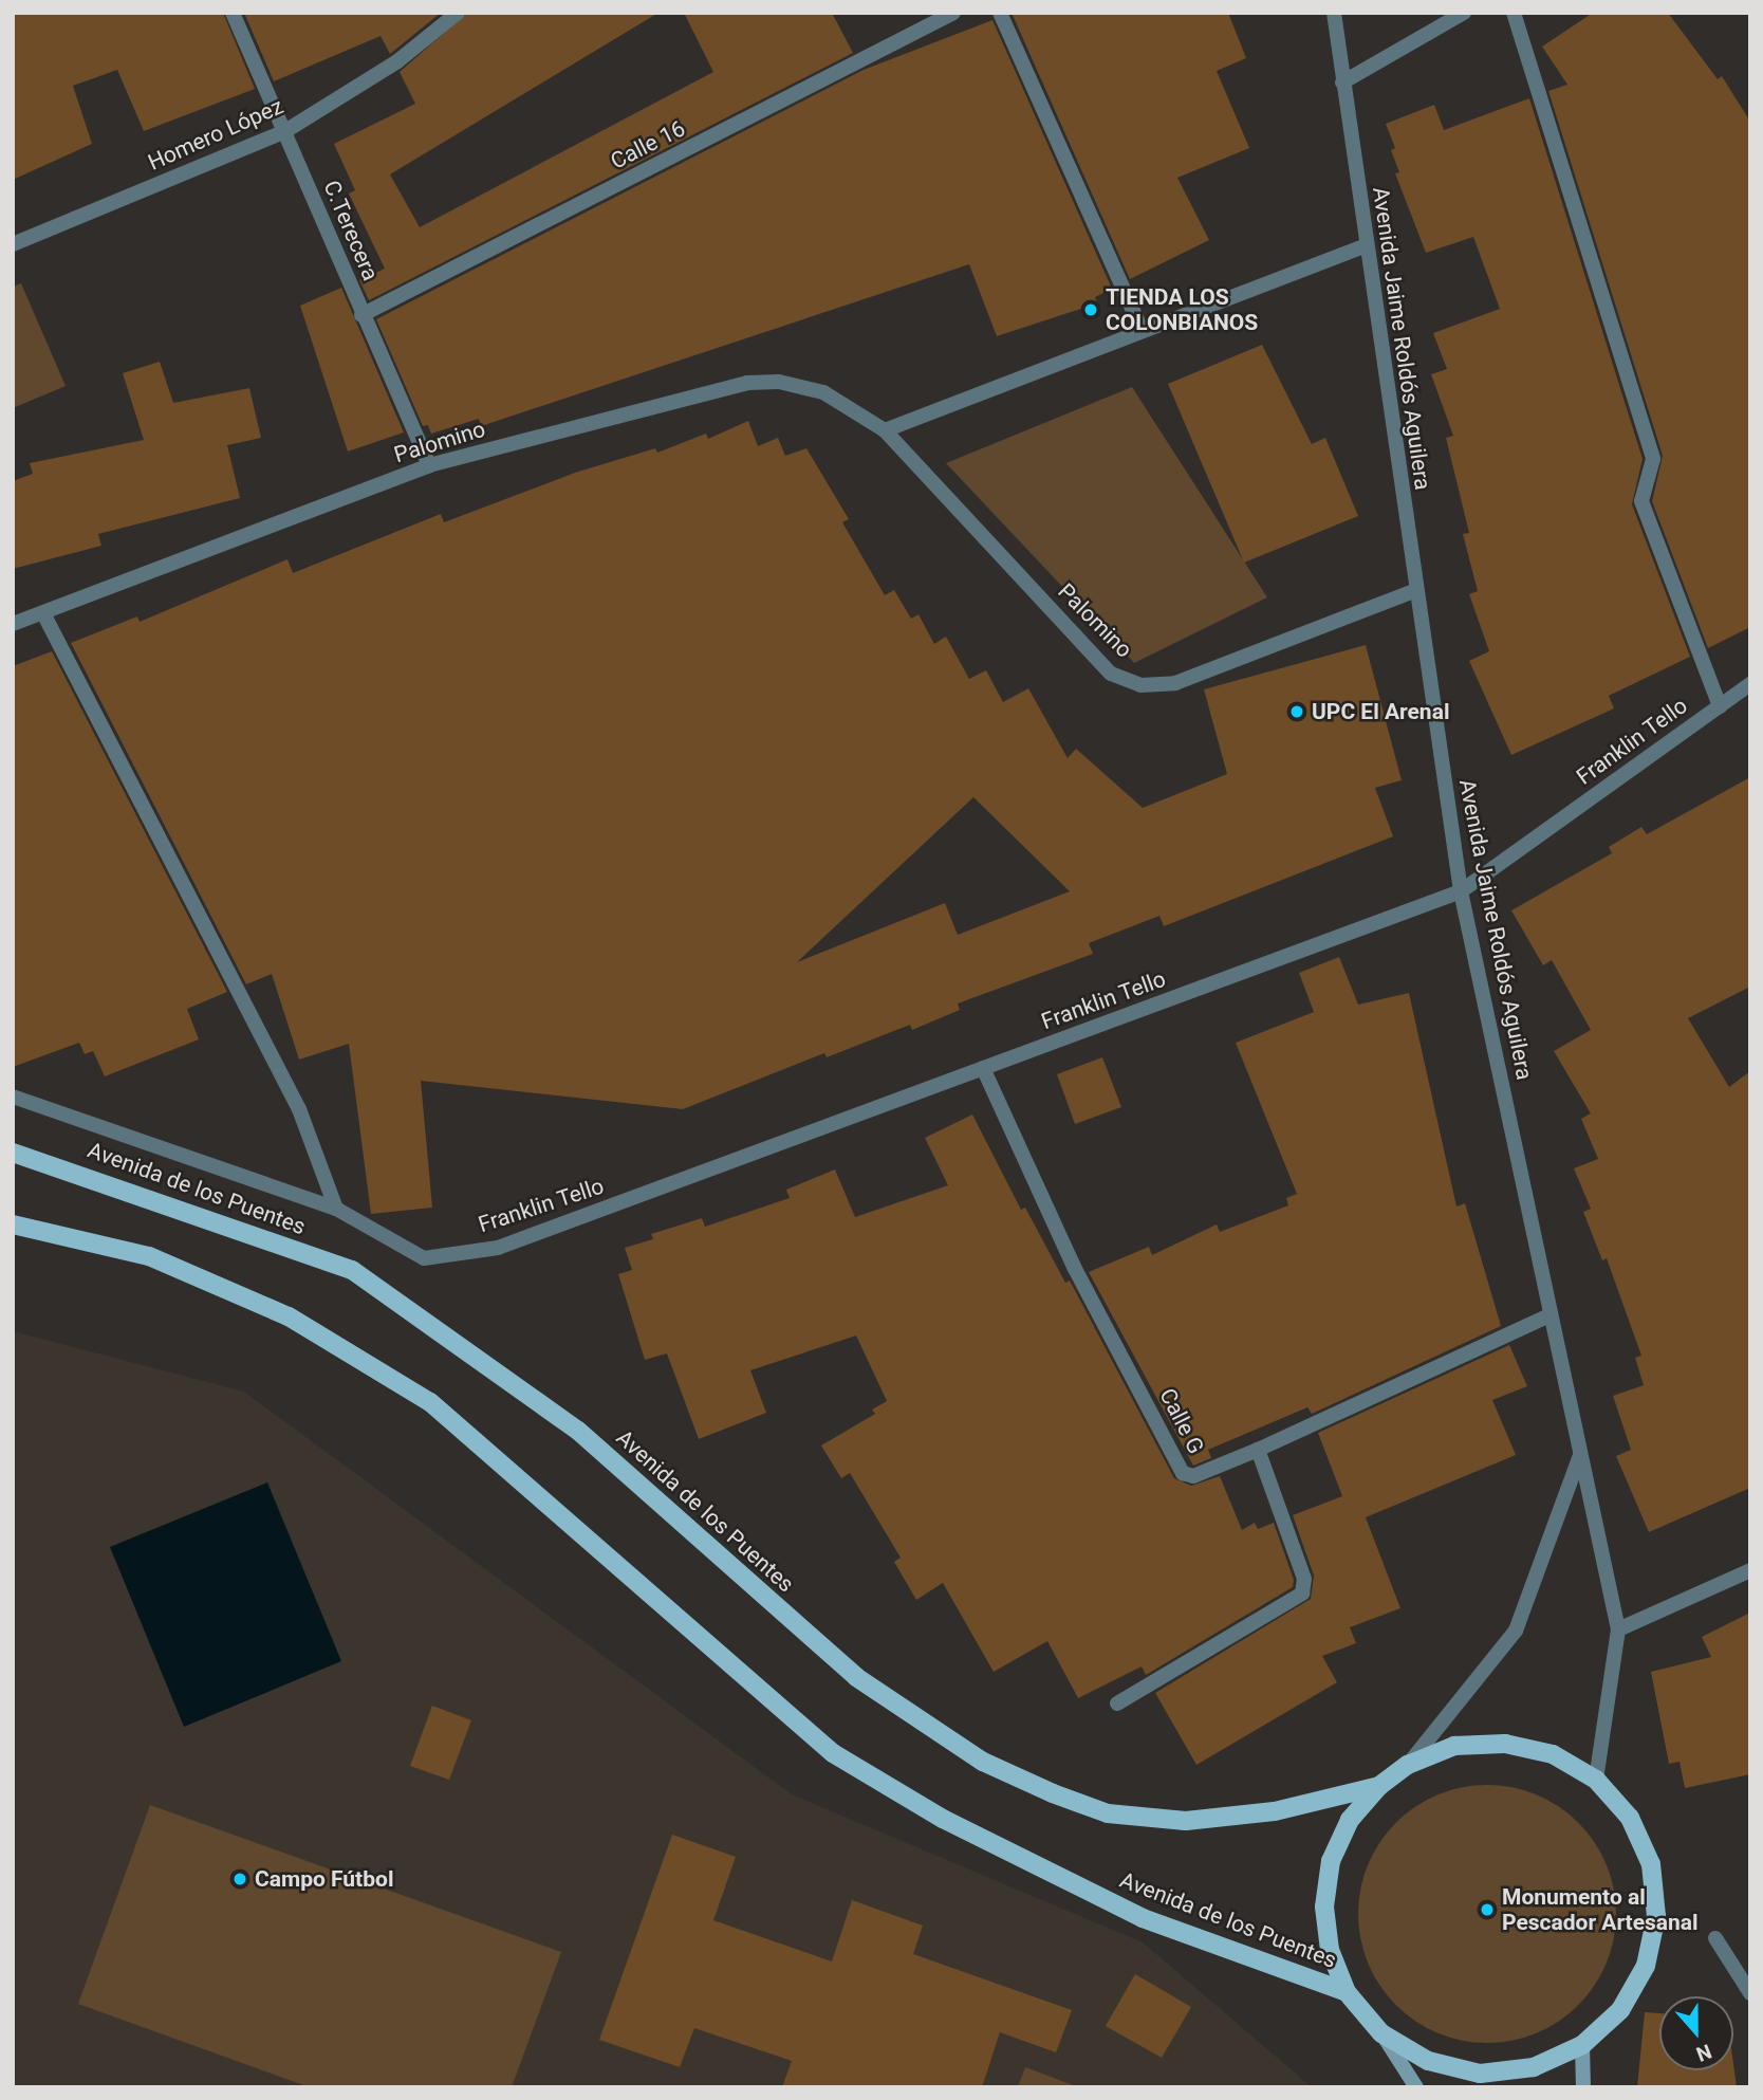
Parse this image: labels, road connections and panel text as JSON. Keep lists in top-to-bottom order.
{
  "streets": {
    "main road": ["Avenida de los Puentes"],
    "street": [
      "Homero López",
      "Calle 16",
      "C.Terecera",
      "Avenida Jaime Roldós Aguilera",
      "Palomino",
      "Franklin Tello",
      "Calle G"
    ]
  },
  "crossings": [
    ["Homero López", "C.Terecera"],
    ["Calle 16", "C.Terecera"],
    ["C.Terecera", "Palomino"],
    ["Avenida Jaime Roldós Aguilera", "Palomino"],
    ["Avenida Jaime Roldós Aguilera", "Franklin Tello"],
    ["Avenida Jaime Roldós Aguilera", "Calle G"],
    ["Franklin Tello", "Calle G"]
  ],
  "places": [
    "TIENDA LOS COLONBIANOS",
    "UPC El Arenal",
    "Campo Fútbol",
    "Monumento al Pescador Artesanal"
  ],
  "north": "bottom"
}
